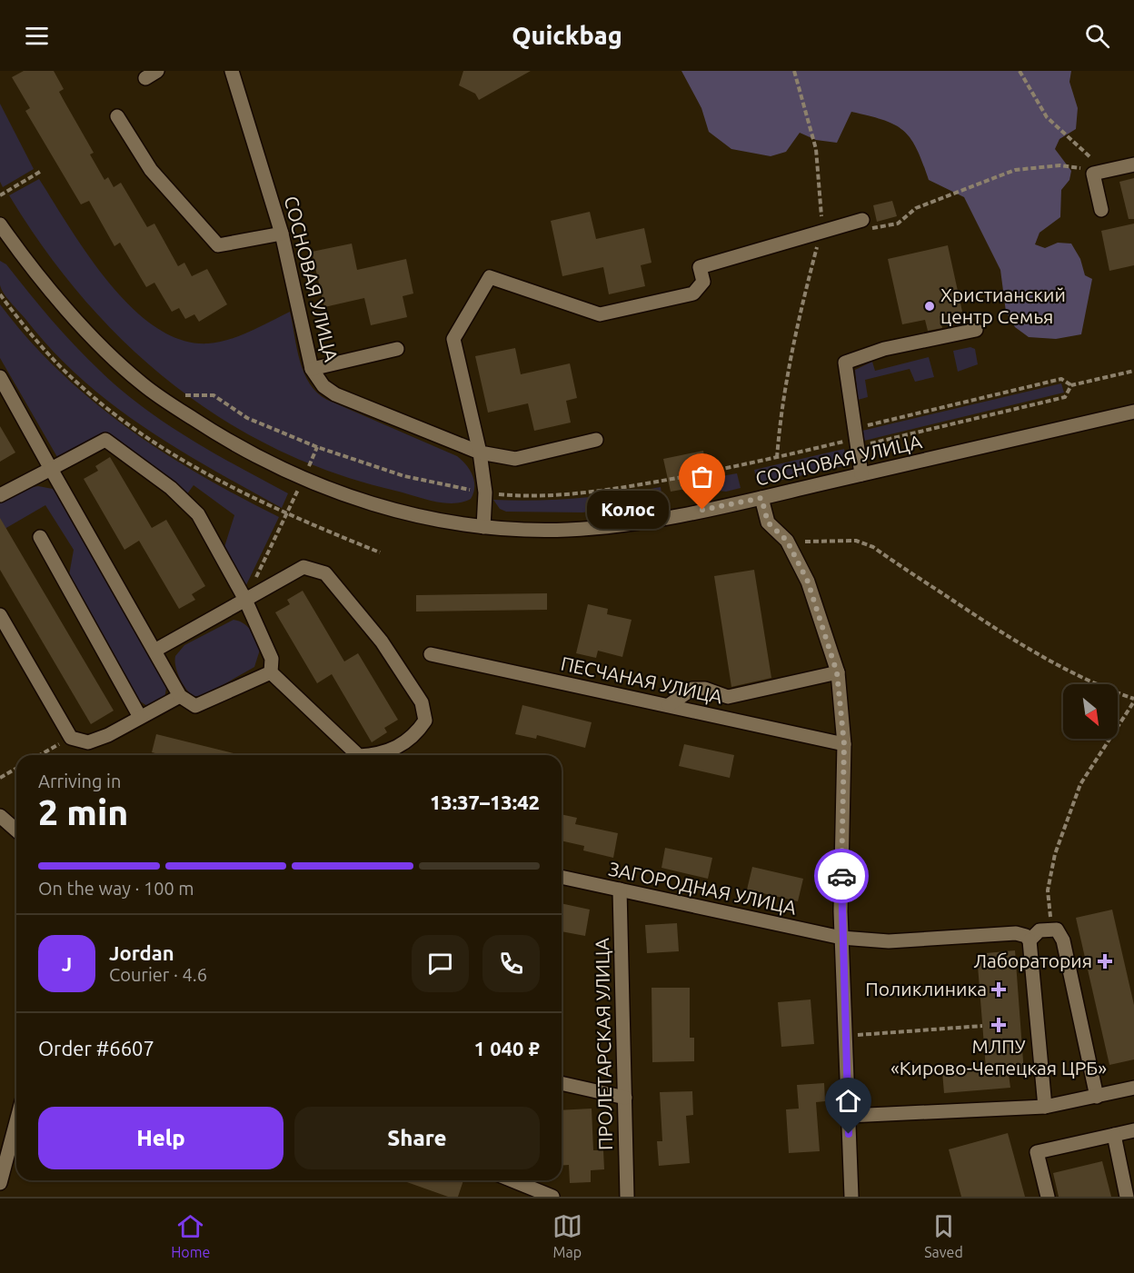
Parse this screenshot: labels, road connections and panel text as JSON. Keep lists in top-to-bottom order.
{
  "streets": {
    "street": [
      "СОСНОВАЯ УЛИЦА",
      "ПЕСЧАНАЯ УЛИЦА",
      "ЗАГОРОДНАЯ УЛИЦА",
      "ПРОЛЕТАРСКАЯ УЛИЦА"
    ]
  },
  "crossings": [
    ["ЗАГОРОДНАЯ УЛИЦА", "ПРОЛЕТАРСКАЯ УЛИЦА"]
  ],
  "places": {
    "other": ["Христианский центр Семья", "Колос"],
    "health": ["Лаборатория", "Поликлиника", "МЛПУ «Кирово-Чепецкая ЦРБ»"]
  },
  "north": "bottom right",
  "page": {
    "header": "Quickbag",
    "bubble": "Колос",
    "heading": ["2 min", "Arriving in", "13:37–13:42"],
    "panel": [
      "Jordan",
      "Courier · 4.6",
      "Order #6607",
      "1 040 ₽"
    ],
    "bar": "On the way · 100 m",
    "round": "J",
    "buttons": ["Help", "Share"],
    "tabs": ["Home", "Map", "Saved"]
  }
}
